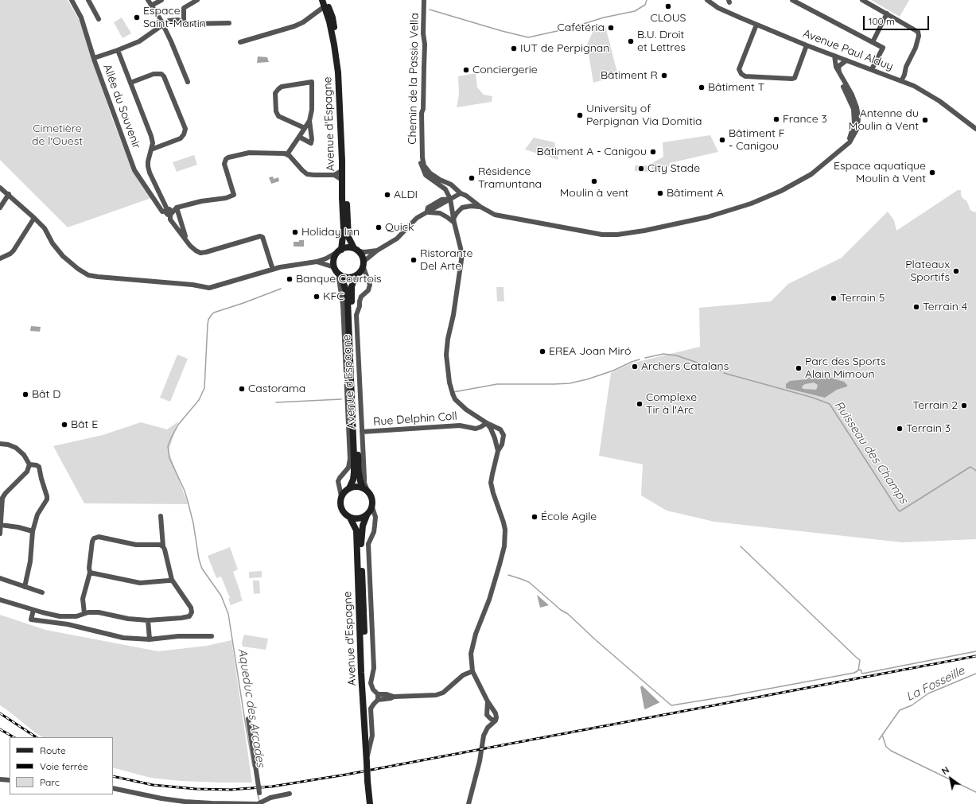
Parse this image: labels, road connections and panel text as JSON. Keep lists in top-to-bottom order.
{
  "streets": {
    "main road": ["Avenue d'Espagne"],
    "street": [
      "Avenue Paul Alduy",
      "Chemin de la Passio Vella",
      "Allée du Souvenir",
      "Rue Delphin Coll"
    ]
  },
  "crossings": [
    ["Chemin de la Passio Vella", "Rue Delphin Coll"],
    ["Avenue d'Espagne", "Rue Delphin Coll"]
  ],
  "water": ["Ruisseau des Champs", "La Fosseille", "Aqueduc des Arcades"],
  "parks": ["Cimetière de l'Ouest"],
  "places": [
    "CLOUS",
    "Espace Saint-Martin",
    "Cafétéria",
    "B.U. Droit et Lettres",
    "IUT de Perpignan",
    "Conciergerie",
    "Bâtiment R",
    "Bâtiment T",
    "University of Perpignan Via Domitia",
    "France 3",
    "Antenne du Moulin à Vent",
    "Bâtiment F - Canigou",
    "Bâtiment A - Canigou",
    "City Stade",
    "Espace aquatique Moulin à Vent",
    "Résidence Tramuntana",
    "Moulin à vent",
    "Bâtiment A",
    "ALDI",
    "Quick",
    "Holiday Inn",
    "Ristorante Del Arte",
    "Plateaux Sportifs",
    "Banque Courtois",
    "KFC",
    "Terrain 5",
    "Terrain 4",
    "EREA Joan Miró",
    "Archers Catalans",
    "Parc des Sports Alain Mimoun",
    "Castorama",
    "Bât D",
    "Complexe Tir à l'Arc",
    "Terrain 2",
    "Bât E",
    "Terrain 3",
    "École Agile"
  ],
  "legend": ["Route", "Voie ferrée", "Parc"],
  "scale_bar": "100 m",
  "north": "top left"
}
